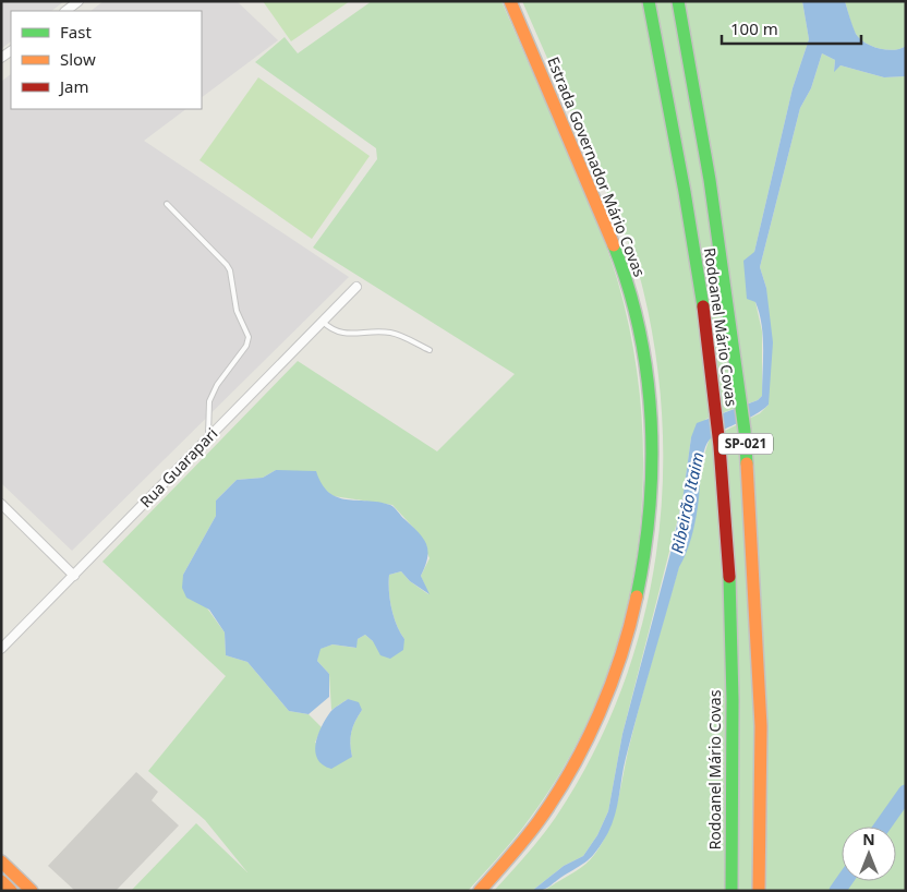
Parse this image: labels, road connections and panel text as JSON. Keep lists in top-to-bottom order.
{
  "streets": {
    "highway": ["Estrada Governador Mário Covas", "Rodoanel Mário Covas", "SP-021"],
    "street": ["Rua Guarapari"]
  },
  "water": ["Ribeirão Itaim"],
  "legend": ["Fast", "Slow", "Jam"],
  "scale_bar": "100 m",
  "north": "top"
}
